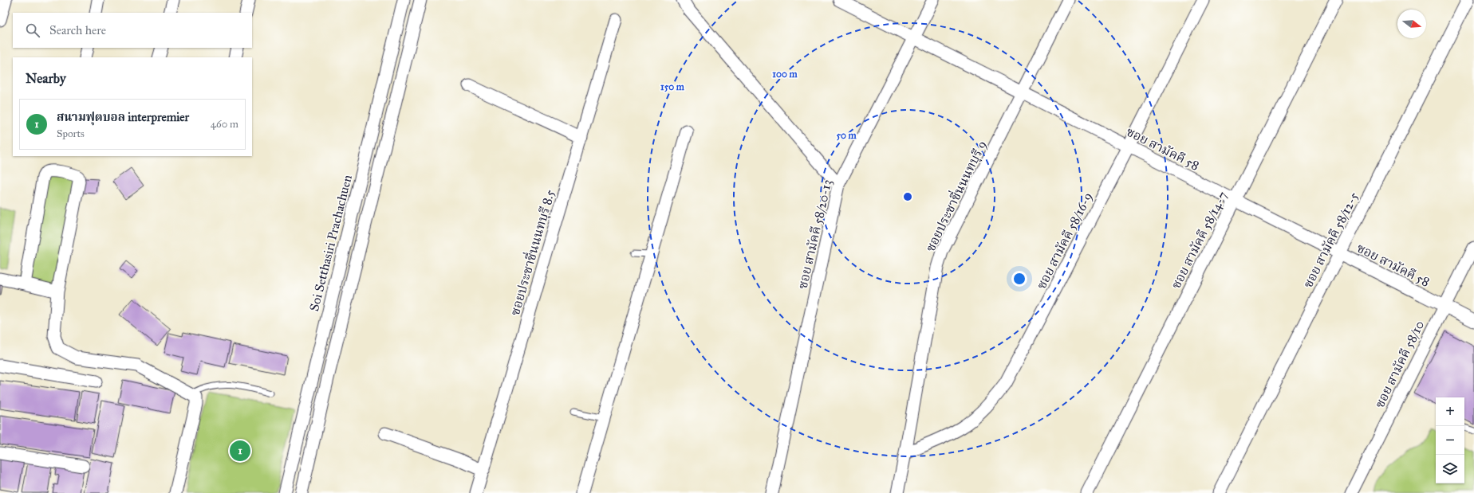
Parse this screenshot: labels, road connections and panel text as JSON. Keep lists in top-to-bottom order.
{
  "streets": {
    "street": [
      "ซอย สามัคคี 58",
      "ซอยประชาชื่นนนทบุรี 9",
      "ซอย สามัคคี 58/20-13",
      "ซอย สามัคคี 58/14-7",
      "ซอย สามัคคี 58/12-5",
      "ซอย สามัคคี 58/16-9",
      "Soi Setthasiri Prachachuen",
      "ซอยประชาชื่นนนทบุรี 8.5",
      "ซอย สามัคคี 58/10"
    ]
  },
  "crossings": [
    ["ซอย สามัคคี 58", "ซอยประชาชื่นนนทบุรี 9"],
    ["ซอย สามัคคี 58", "ซอย สามัคคี 58/20-13"],
    ["ซอย สามัคคี 58", "ซอย สามัคคี 58/14-7"],
    ["ซอย สามัคคี 58", "ซอย สามัคคี 58/12-5"],
    ["ซอย สามัคคี 58", "ซอย สามัคคี 58/16-9"],
    ["ซอย สามัคคี 58", "ซอย สามัคคี 58/10"],
    ["ซอยประชาชื่นนนทบุรี 9", "ซอย สามัคคี 58/16-9"]
  ],
  "north": "right",
  "page": {
    "search": "Search here",
    "heading": "Nearby",
    "list": [
      {
        "mark": "1",
        "name": "สนามฟุตบอล interpremier",
        "note": "Sports",
        "value": "460 m"
      }
    ],
    "map_buttons": ["+", "−"],
    "pins": "1"
  },
  "rings": ["100 m", "150 m", "50 m"]
}
